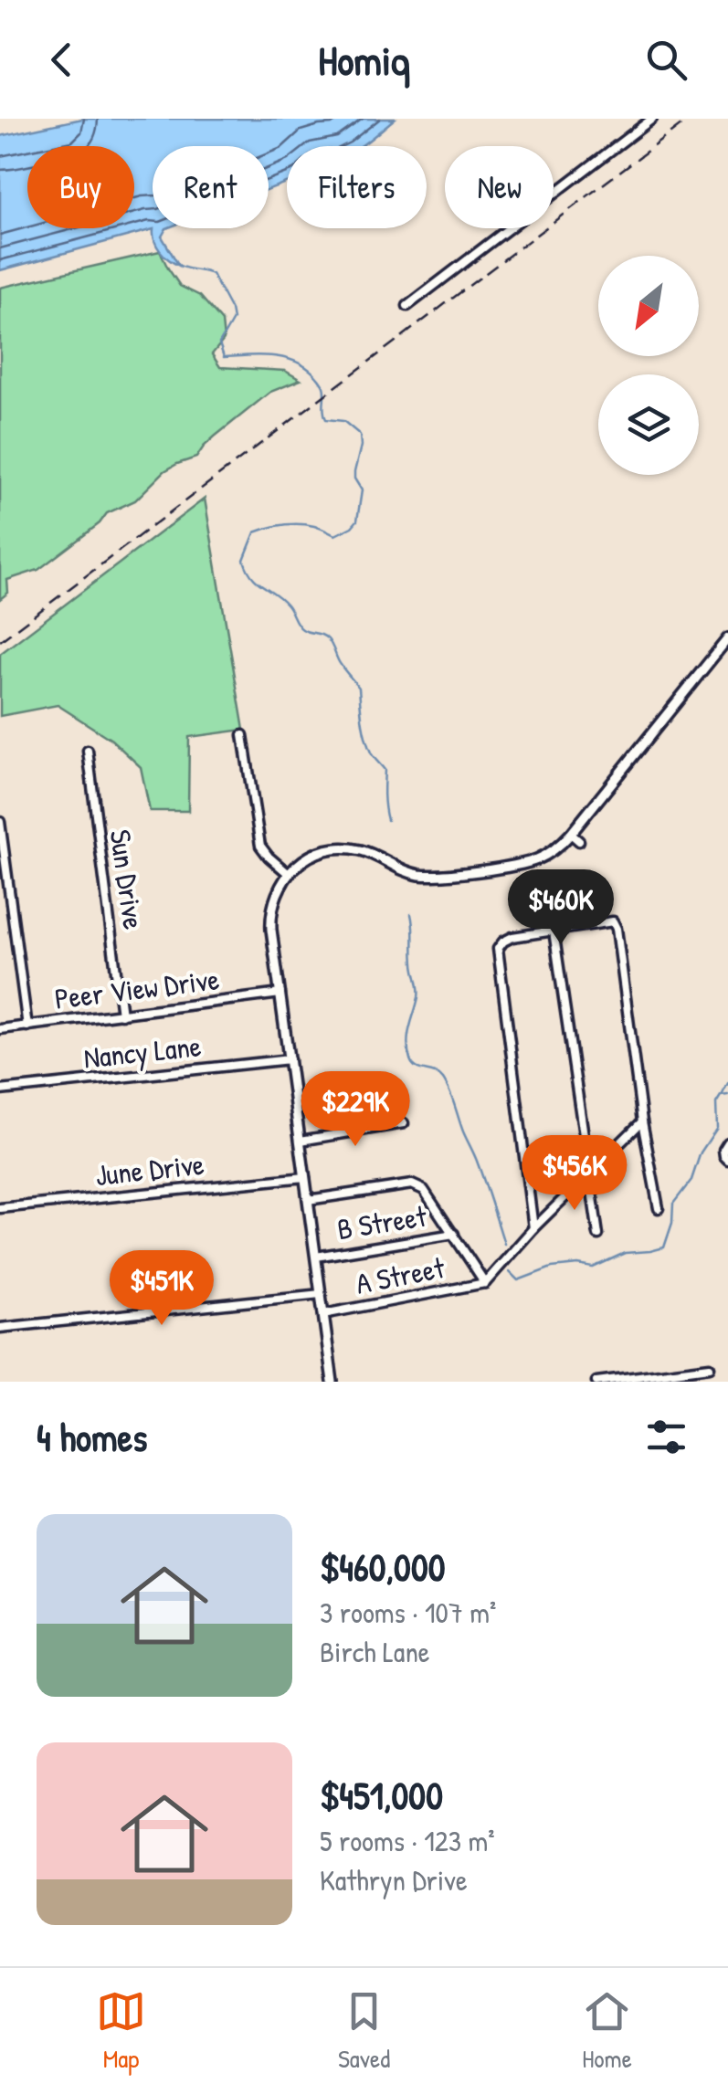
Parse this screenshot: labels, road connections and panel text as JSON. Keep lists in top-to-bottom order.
{
  "streets": {
    "street": [
      "Sun Drive",
      "Peer View Drive",
      "Nancy Lane",
      "June Drive",
      "B Street",
      "A Street"
    ]
  },
  "crossings": [
    ["Sun Drive", "Peer View Drive"]
  ],
  "north": "bottom left",
  "page": {
    "header": "Homiq",
    "chip": [
      "Buy",
      "Rent",
      "Filters",
      "New"
    ],
    "price": [
      "$460K",
      "$229K",
      "$456K",
      "$451K"
    ],
    "heading": "4 homes",
    "list": [
      {
        "name": "$460,000",
        "note": "3 rooms · 107 m² · Birch Lane"
      },
      {
        "name": "$451,000",
        "note": "5 rooms · 123 m² · Kathryn Drive"
      }
    ],
    "tabs": ["Map", "Saved", "Home"]
  }
}
